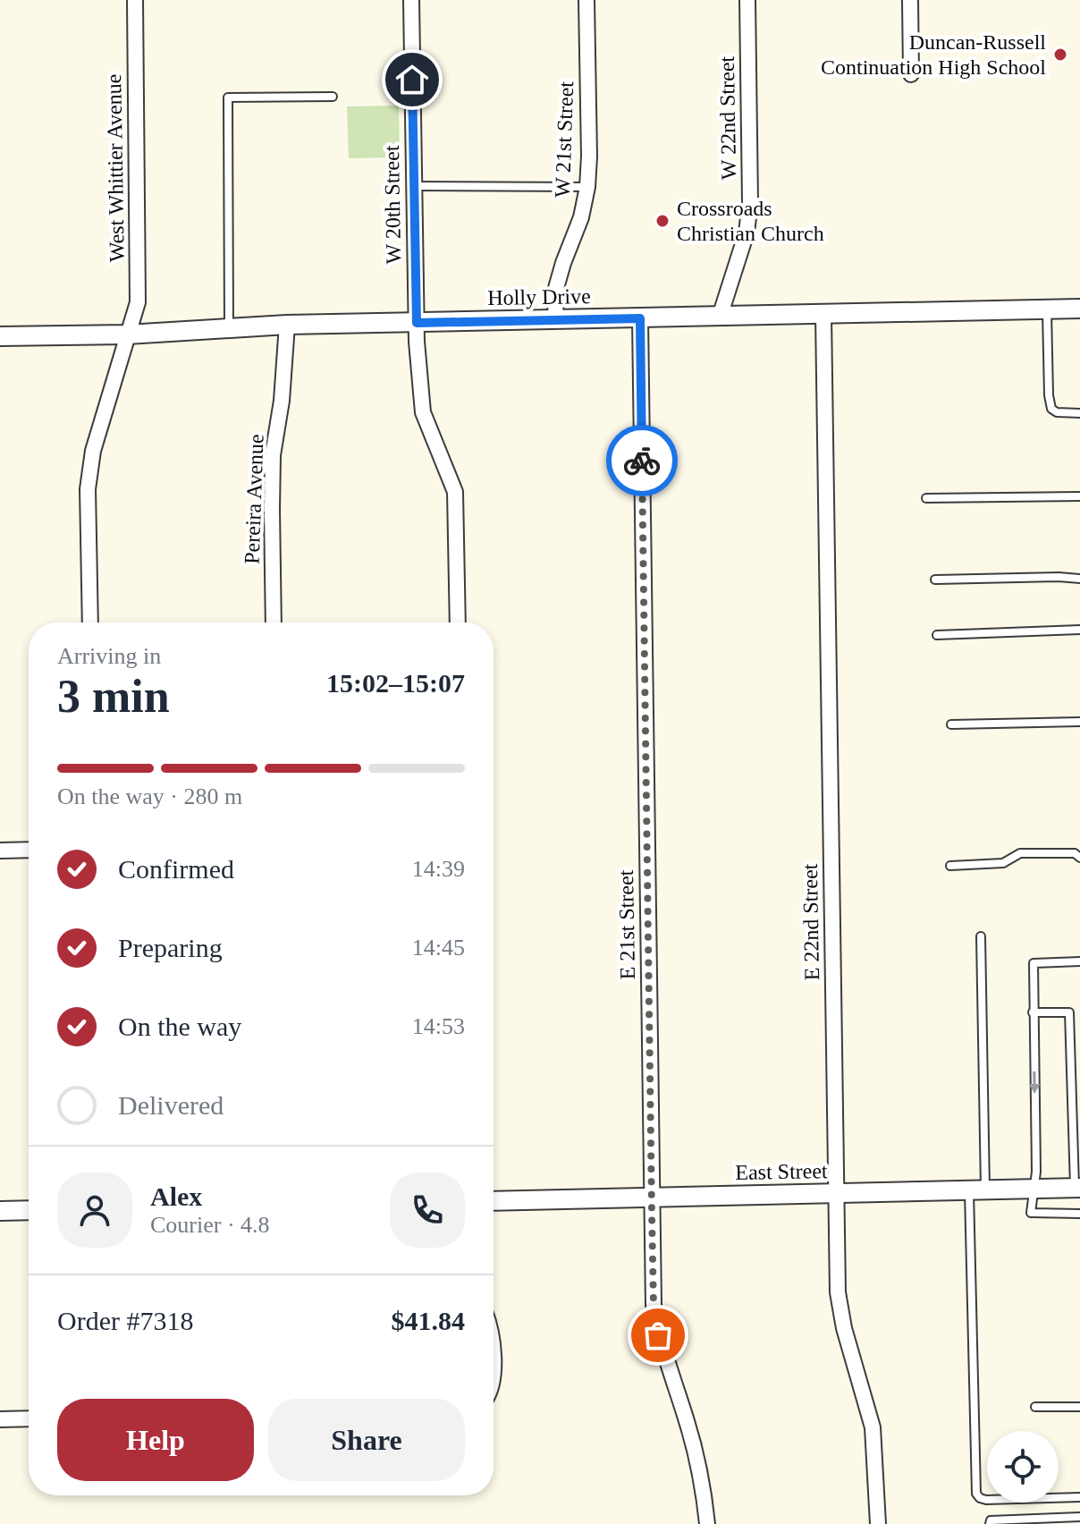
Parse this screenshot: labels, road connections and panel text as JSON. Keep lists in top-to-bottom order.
{
  "streets": {
    "street": [
      "W 22nd Street",
      "W 21st Street",
      "West Whittier Avenue",
      "W 20th Street",
      "Holly Drive",
      "Pereira Avenue",
      "E 22nd Street",
      "E 21st Street",
      "East Street"
    ]
  },
  "crossings": [
    ["W 22nd Street", "Holly Drive"],
    ["W 21st Street", "Holly Drive"],
    ["West Whittier Avenue", "Holly Drive"],
    ["W 20th Street", "Holly Drive"],
    ["Holly Drive", "Pereira Avenue"],
    ["Holly Drive", "E 22nd Street"],
    ["Holly Drive", "E 21st Street"],
    ["E 22nd Street", "East Street"],
    ["E 21st Street", "East Street"]
  ],
  "places": ["Duncan-Russell Continuation High School", "Crossroads Christian Church"],
  "page": {
    "heading": ["3 min", "Arriving in", "15:02–15:07"],
    "panel": [
      "Alex",
      "Courier · 4.8",
      "Order #7318",
      "$41.84"
    ],
    "bar": "On the way · 280 m",
    "list": [
      ["Confirmed", "14:39"],
      ["Preparing", "14:45"],
      ["On the way", "14:53"],
      "Delivered"
    ],
    "buttons": ["Help", "Share"]
  }
}
